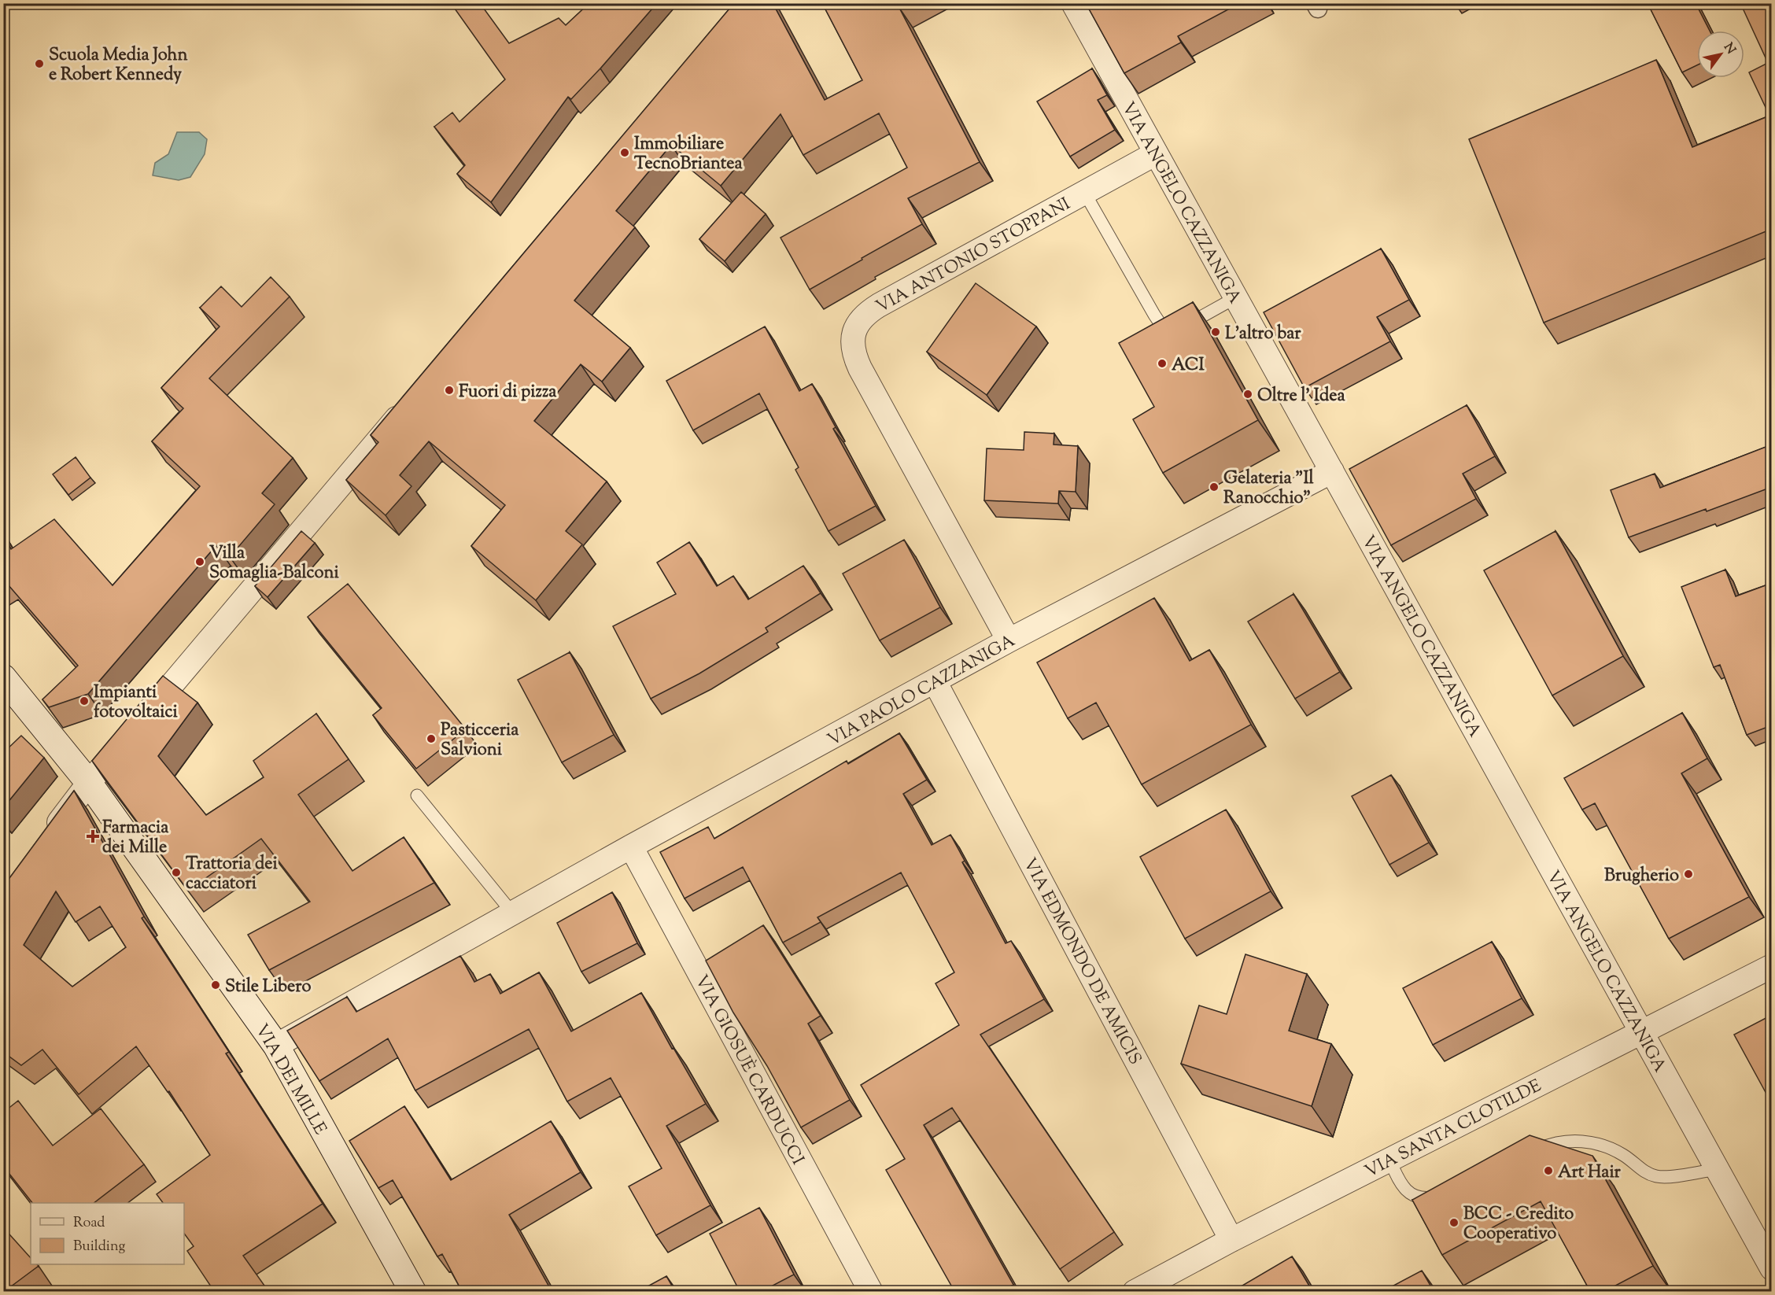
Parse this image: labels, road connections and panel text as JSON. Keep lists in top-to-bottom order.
{
  "streets": {
    "main road": ["VIA DEI MILLE"],
    "street": [
      "VIA ANGELO CAZZANIGA",
      "VIA ANTONIO STOPPANI",
      "VIA PAOLO CAZZANIGA",
      "VIA EDMONDO DE AMICIS",
      "VIA GIOSUÈ CARDUCCI",
      "VIA SANTA CLOTILDE"
    ]
  },
  "crossings": [
    ["VIA ANGELO CAZZANIGA", "VIA ANTONIO STOPPANI"],
    ["VIA ANGELO CAZZANIGA", "VIA PAOLO CAZZANIGA"],
    ["VIA ANGELO CAZZANIGA", "VIA SANTA CLOTILDE"],
    ["VIA ANTONIO STOPPANI", "VIA PAOLO CAZZANIGA"],
    ["VIA PAOLO CAZZANIGA", "VIA EDMONDO DE AMICIS"],
    ["VIA PAOLO CAZZANIGA", "VIA GIOSUÈ CARDUCCI"],
    ["VIA PAOLO CAZZANIGA", "VIA DEI MILLE"],
    ["VIA EDMONDO DE AMICIS", "VIA SANTA CLOTILDE"]
  ],
  "places": {
    "other": [
      "Scuola Media John e Robert Kennedy",
      "Immobiliare TecnoBriantea",
      "L'altro bar",
      "ACI",
      "Fuori di pizza",
      "Oltre l' Idea",
      "Gelateria \"Il Ranocchio\"",
      "Villa Somaglia-Balconi",
      "Impianti fotovoltaici",
      "Pasticceria Salvioni",
      "Trattoria dei cacciatori",
      "Brugherio",
      "Stile Libero",
      "Art Hair",
      "BCC - Credito Cooperativo"
    ],
    "health": ["Farmacia dei Mille"]
  },
  "legend": ["Road", "Building"],
  "north": "top right"
}
